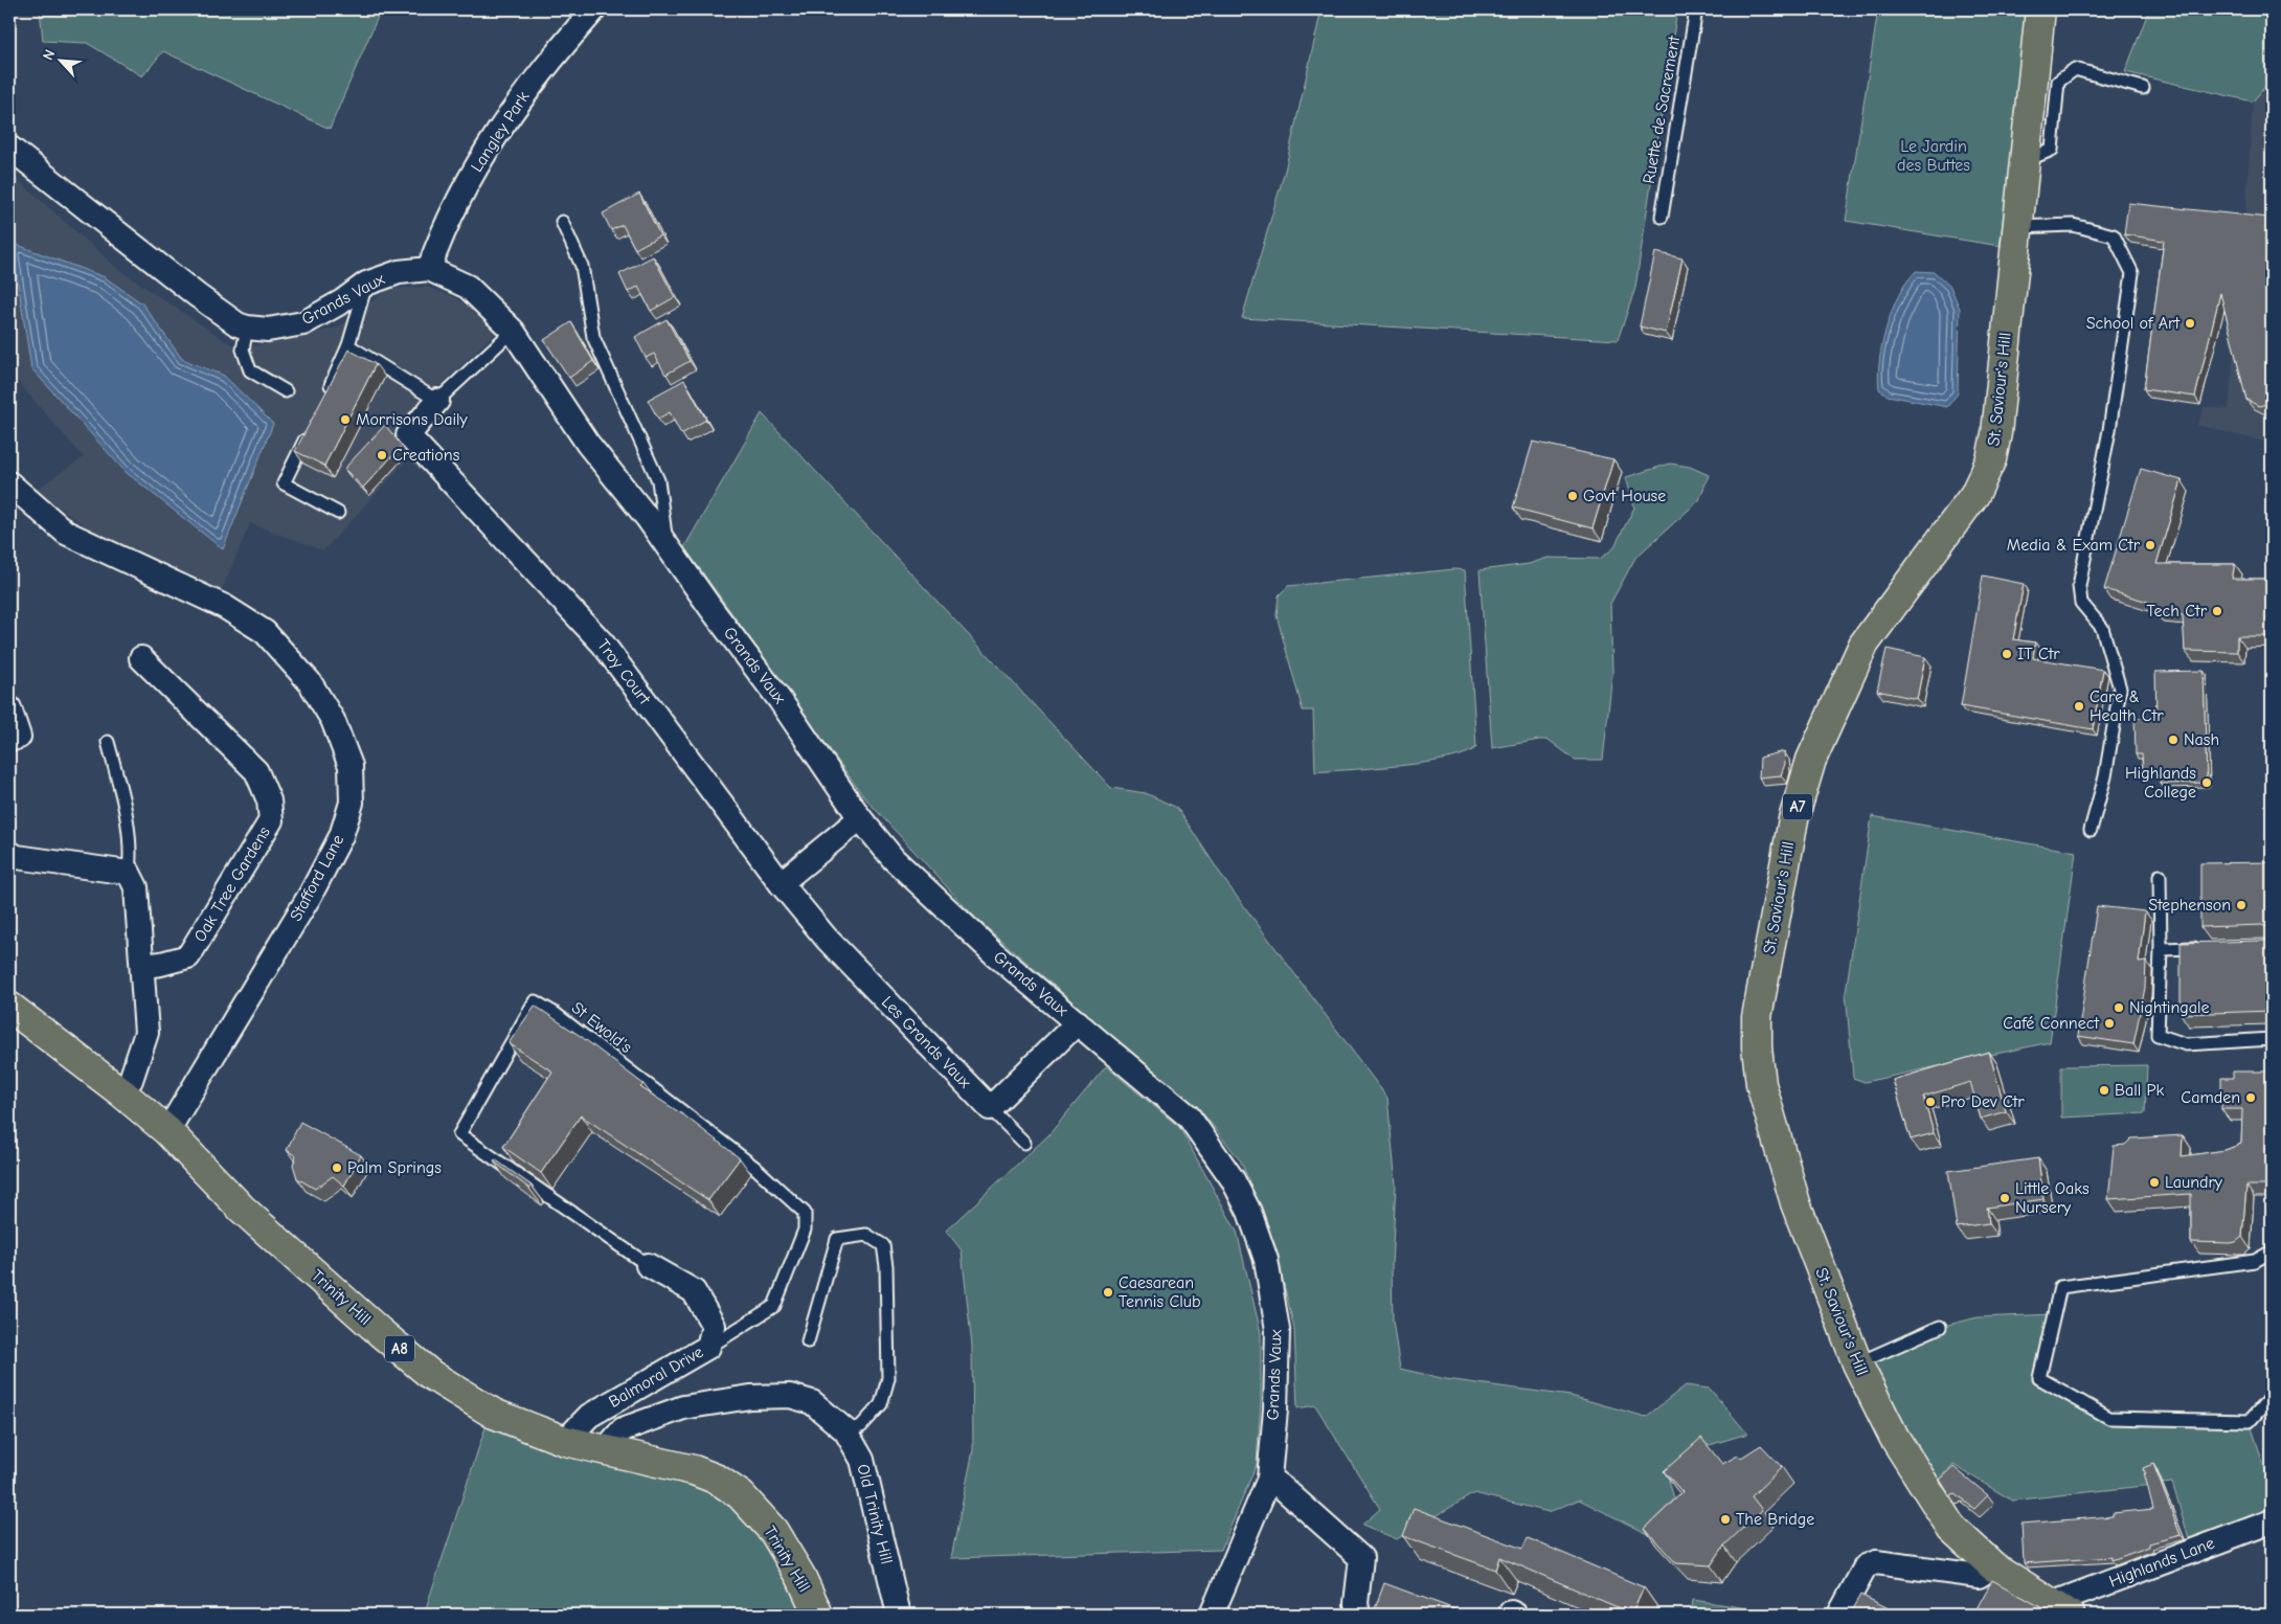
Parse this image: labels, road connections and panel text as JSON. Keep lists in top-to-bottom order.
{
  "streets": {
    "main road": [
      "St. Saviour's Hill",
      "A7",
      "Trinity Hill",
      "A8"
    ],
    "street": [
      "Langley Park",
      "Grands Vaux",
      "Troy Court",
      "Stafford Lane",
      "Oak Tree Gardens",
      "Les Grands Vaux",
      "Balmoral Drive",
      "Old Trinity Hill",
      "Highlands Lane"
    ],
    "lane": ["Ruette de Sacrement", "St Ewold's"]
  },
  "crossings": [
    ["Langley Park", "Grands Vaux"],
    ["St. Saviour's Hill", "Highlands Lane"],
    ["Troy Court", "Les Grands Vaux"],
    ["Stafford Lane", "Trinity Hill"],
    ["St Ewold's", "Balmoral Drive"],
    ["Trinity Hill", "Balmoral Drive"],
    ["Trinity Hill", "Old Trinity Hill"]
  ],
  "parks": ["Le Jardin des Buttes"],
  "places": [
    "School of Art",
    "Morrisons Daily",
    "Creations",
    "Govt House",
    "Media & Exam Ctr",
    "Tech Ctr",
    "IT Ctr",
    "Care & Health Ctr",
    "Nash",
    "Highlands College",
    "Stephenson",
    "Nightingale",
    "Café Connect",
    "Ball Pk",
    "Camden",
    "Pro Dev Ctr",
    "Palm Springs",
    "Laundry",
    "Little Oaks Nursery",
    "Caesarean Tennis Club",
    "The Bridge"
  ],
  "north": "top left"
}
